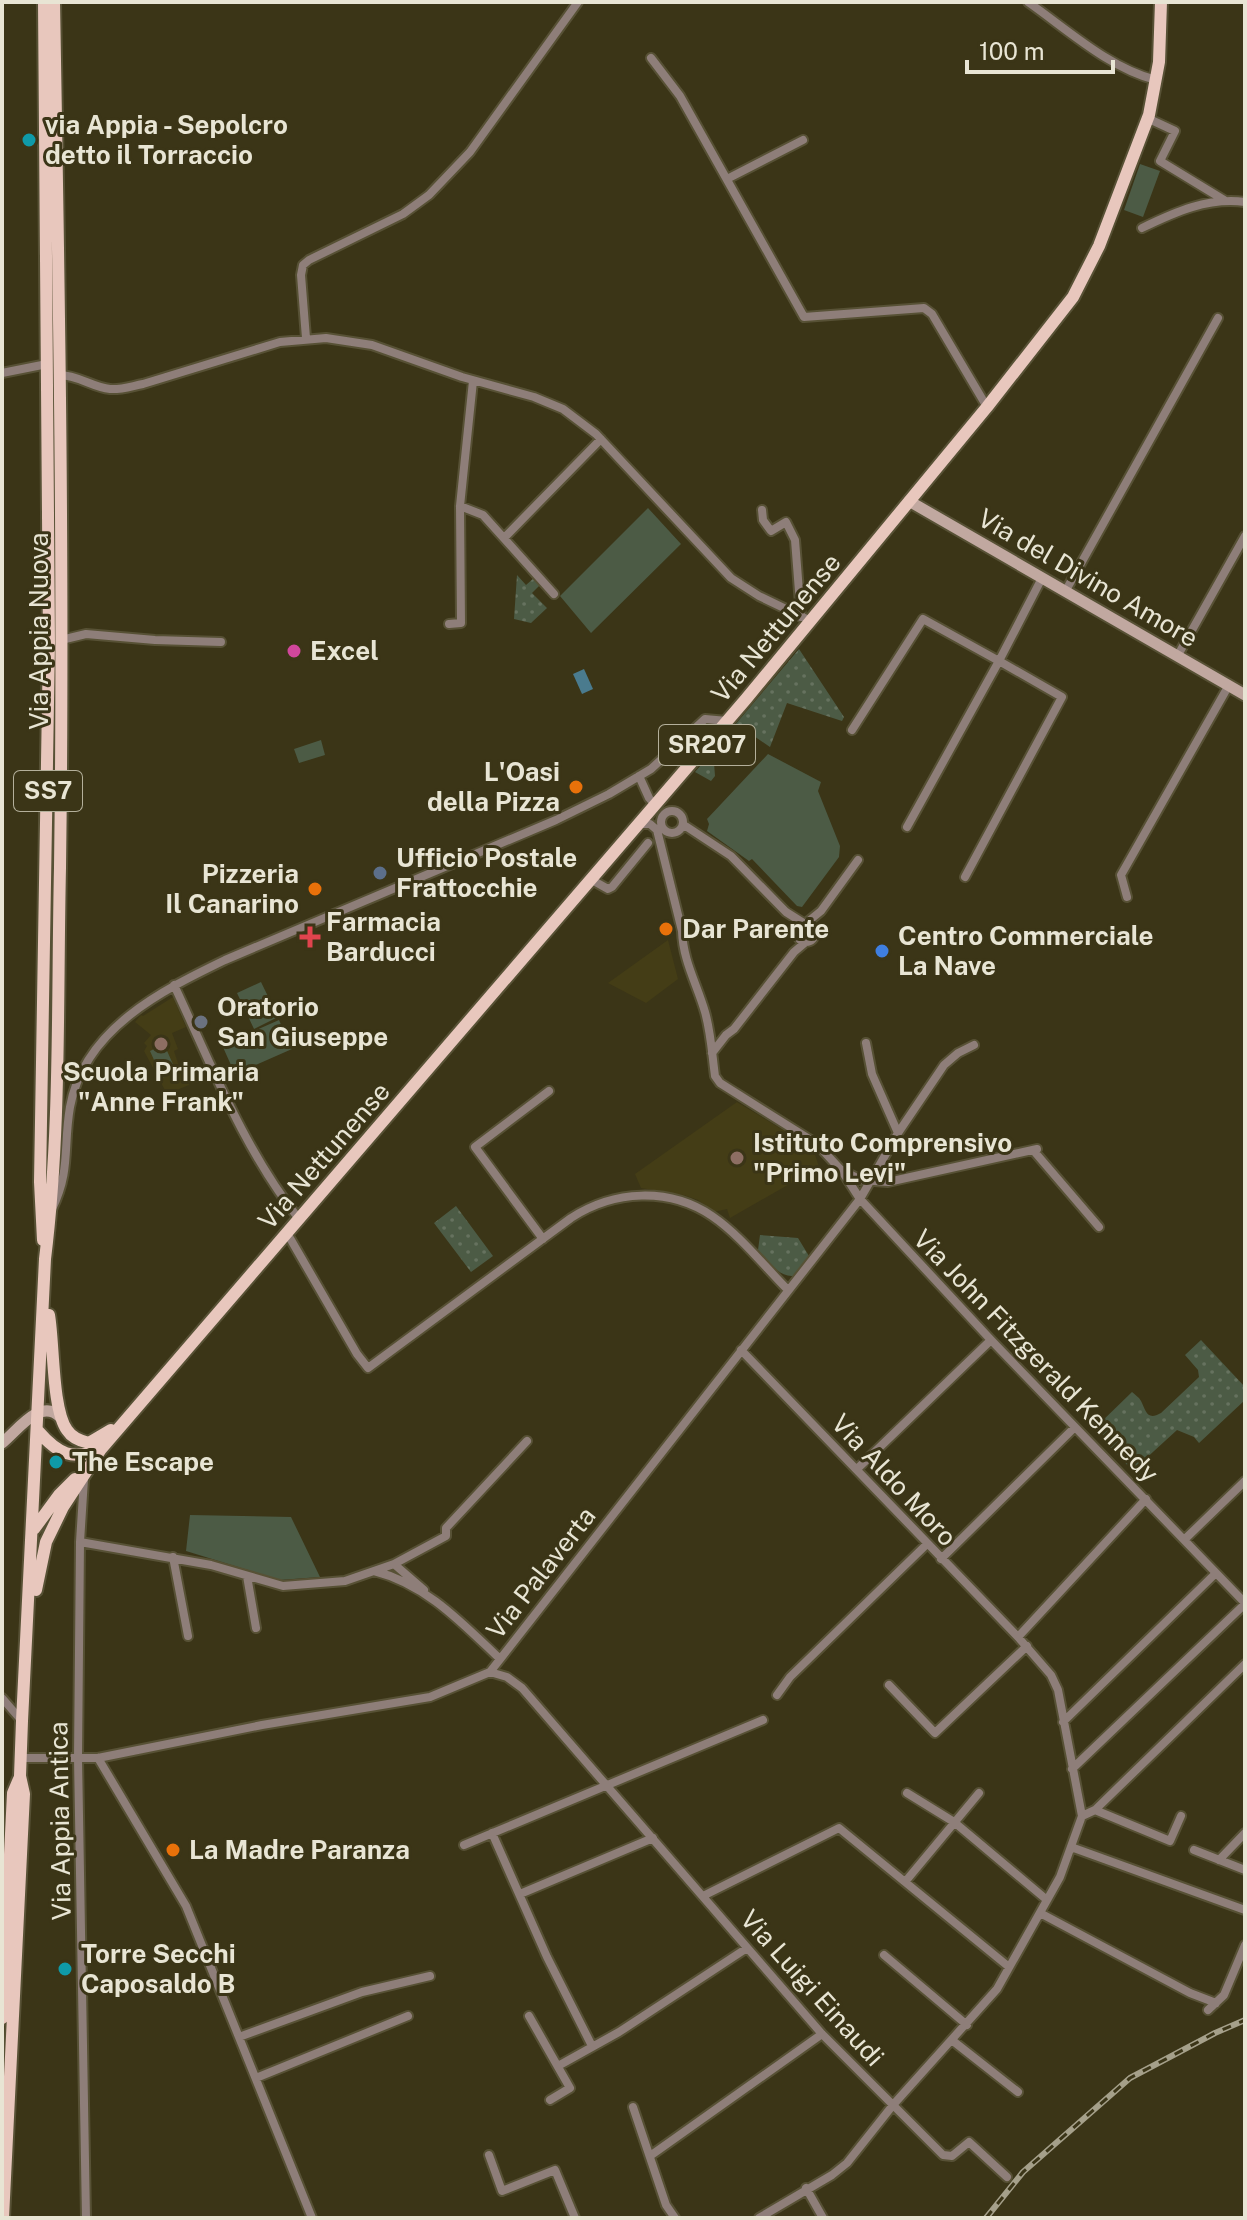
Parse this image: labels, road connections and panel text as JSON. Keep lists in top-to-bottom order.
{
  "streets": {
    "main road": [
      "Via del Divino Amore",
      "Via Nettunense",
      "Via Appia Nuova",
      "SR207",
      "SS7"
    ],
    "street": [
      "Via John Fitzgerald Kennedy",
      "Via Aldo Moro",
      "Via Palaverta",
      "Via Appia Antica",
      "Via Luigi Einaudi"
    ]
  },
  "crossings": [
    ["Via del Divino Amore", "Via Nettunense"],
    ["Via Nettunense", "Via Appia Antica"],
    ["Via Appia Nuova", "Via Palaverta"],
    ["Via John Fitzgerald Kennedy", "Via Palaverta"],
    ["Via Aldo Moro", "Via Palaverta"],
    ["Via Palaverta", "Via Appia Antica"],
    ["Via Palaverta", "Via Luigi Einaudi"]
  ],
  "places": {
    "other": [
      "via Appia - Sepolcro detto il Torraccio",
      "Excel",
      "L'Oasi della Pizza",
      "Ufficio Postale Frattocchie",
      "Pizzeria Il Canarino",
      "Dar Parente",
      "Centro Commerciale La Nave",
      "Oratorio San Giuseppe",
      "Scuola Primaria \"Anne Frank\"",
      "Istituto Comprensivo \"Primo Levi\"",
      "The Escape",
      "La Madre Paranza",
      "Torre Secchi Caposaldo B"
    ],
    "health": ["Farmacia Barducci"]
  },
  "scale_bar": "100 m"
}
